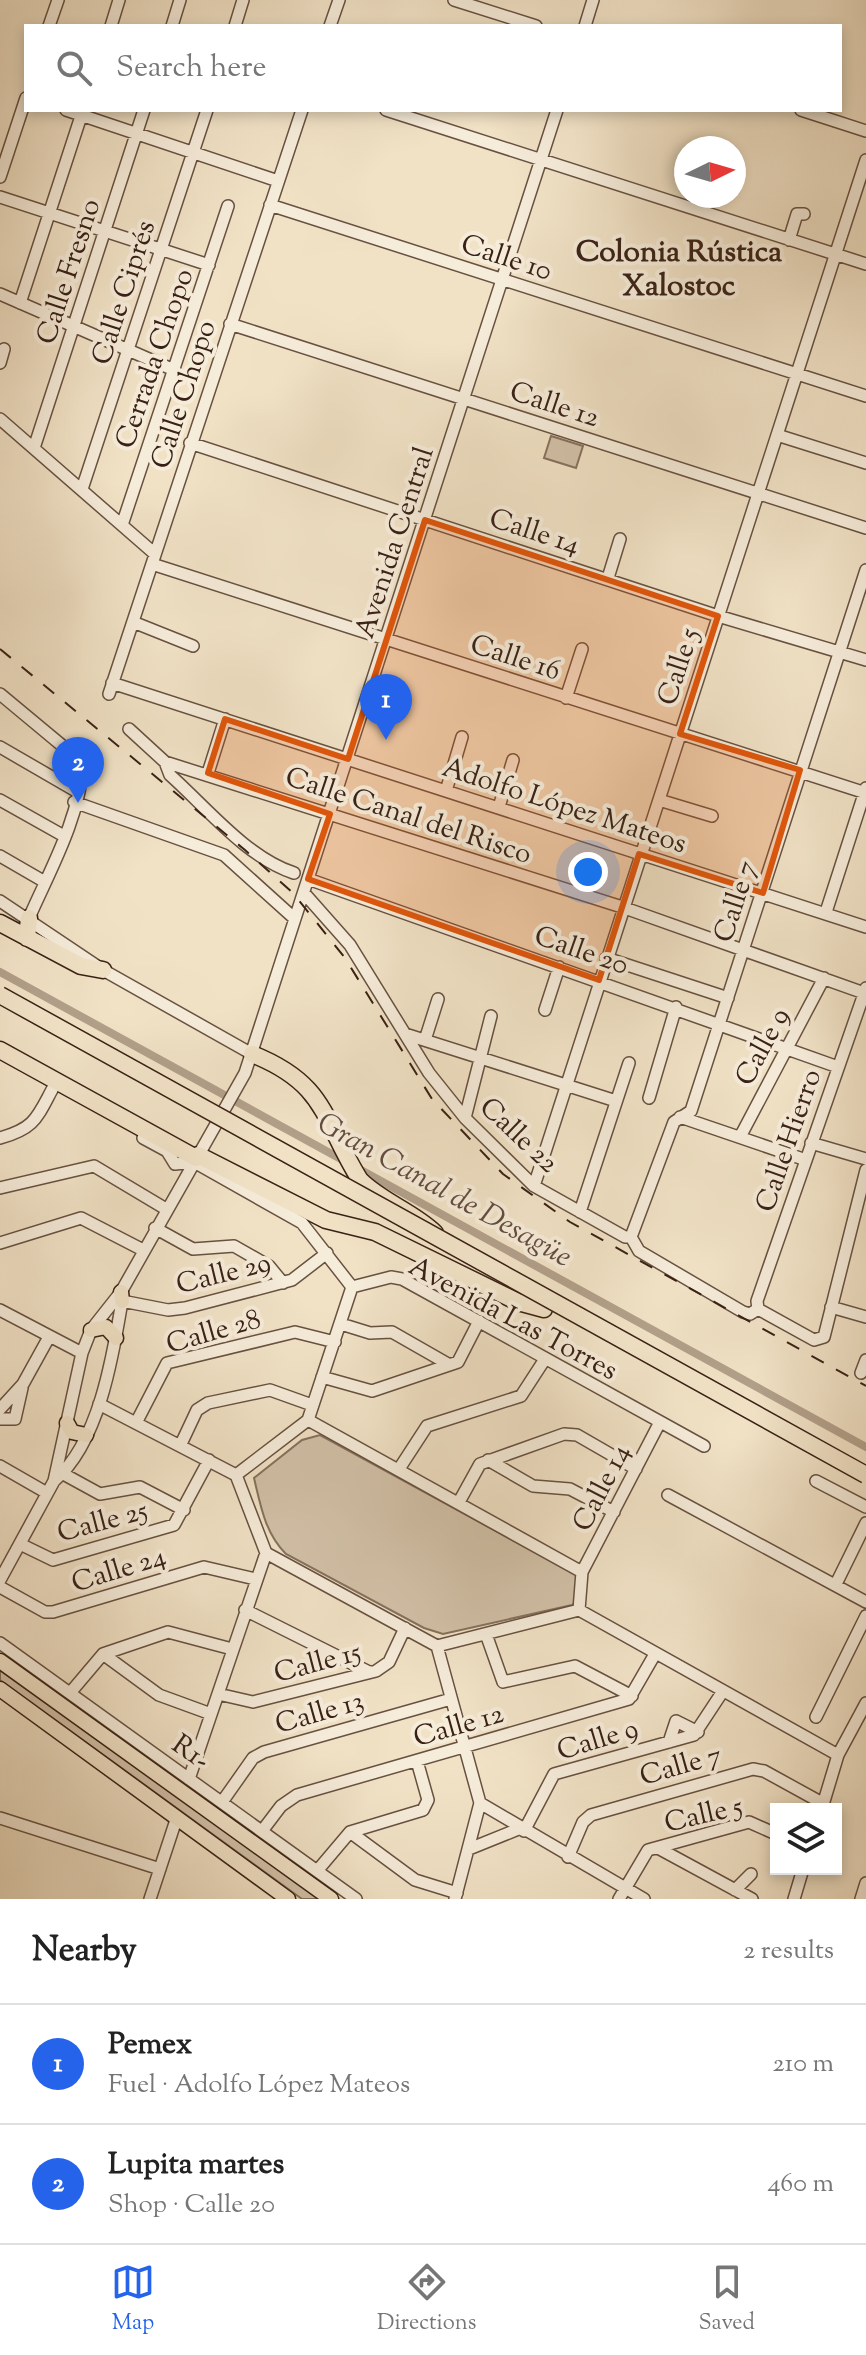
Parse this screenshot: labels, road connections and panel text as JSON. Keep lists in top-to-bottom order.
{
  "streets": {
    "street": [
      "Calle 10",
      "Calle Fresno",
      "Calle Ciprés",
      "Cerrada Chopo",
      "Calle Chopo",
      "Calle 12",
      "Calle 14",
      "Avenida Central",
      "Calle 16",
      "Calle 5",
      "Adolfo López Mateos",
      "Calle Canal del Risco",
      "Calle 7",
      "Calle 20",
      "Calle 9",
      "Calle 22",
      "Calle Hierro",
      "Calle 29",
      "Avenida Las Torres",
      "Calle 28",
      "Calle 25",
      "Calle 24",
      "Calle 15",
      "Calle 13",
      "R1-"
    ]
  },
  "crossings": [
    ["Calle 10", "Calle Chopo"],
    ["Calle 10", "Avenida Central"],
    ["Calle 10", "Calle 5"],
    ["Calle Chopo", "Calle 12"],
    ["Calle Chopo", "Calle 14"],
    ["Calle Chopo", "Calle 16"],
    ["Calle Chopo", "Adolfo López Mateos"],
    ["Calle 12", "Avenida Central"],
    ["Calle 12", "Calle 5"],
    ["Calle 12", "R1-"],
    ["Calle 14", "Avenida Central"],
    ["Calle 14", "Calle 5"],
    ["Calle 14", "Calle 7"],
    ["Calle 14", "Avenida Las Torres"],
    ["Avenida Central", "Calle 16"],
    ["Avenida Central", "Adolfo López Mateos"],
    ["Avenida Central", "Calle Canal del Risco"],
    ["Avenida Central", "Calle 20"],
    ["Avenida Central", "Calle 22"],
    ["Avenida Central", "Calle 29"],
    ["Calle 16", "Calle 5"],
    ["Calle 16", "Calle 7"],
    ["Calle 5", "Adolfo López Mateos"],
    ["Calle 5", "Calle Canal del Risco"],
    ["Calle 5", "Calle 20"],
    ["Calle 5", "Calle 22"],
    ["Adolfo López Mateos", "Calle 7"],
    ["Calle Canal del Risco", "Calle 7"],
    ["Calle Canal del Risco", "Calle 9"],
    ["Calle Canal del Risco", "Calle Hierro"],
    ["Calle 7", "Calle 20"],
    ["Calle 7", "Calle 22"],
    ["Calle 20", "Calle 9"],
    ["Calle 20", "Calle Hierro"],
    ["Calle 22", "Calle Hierro"],
    ["Calle 13", "R1-"]
  ],
  "districts": ["Colonia Rústica Xalostoc"],
  "water": ["Gran Canal de Desagüe"],
  "north": "right",
  "page": {
    "search": "Search here",
    "pins": ["1", "2"],
    "heading": ["Nearby", "2 results"],
    "list": [
      {
        "mark": "1",
        "name": "Pemex",
        "note": "Fuel · Adolfo López Mateos",
        "value": "210 m"
      },
      {
        "mark": "2",
        "name": "Lupita martes",
        "note": "Shop · Calle 20",
        "value": "460 m"
      }
    ],
    "nav": ["Map", "Directions", "Saved"]
  }
}
